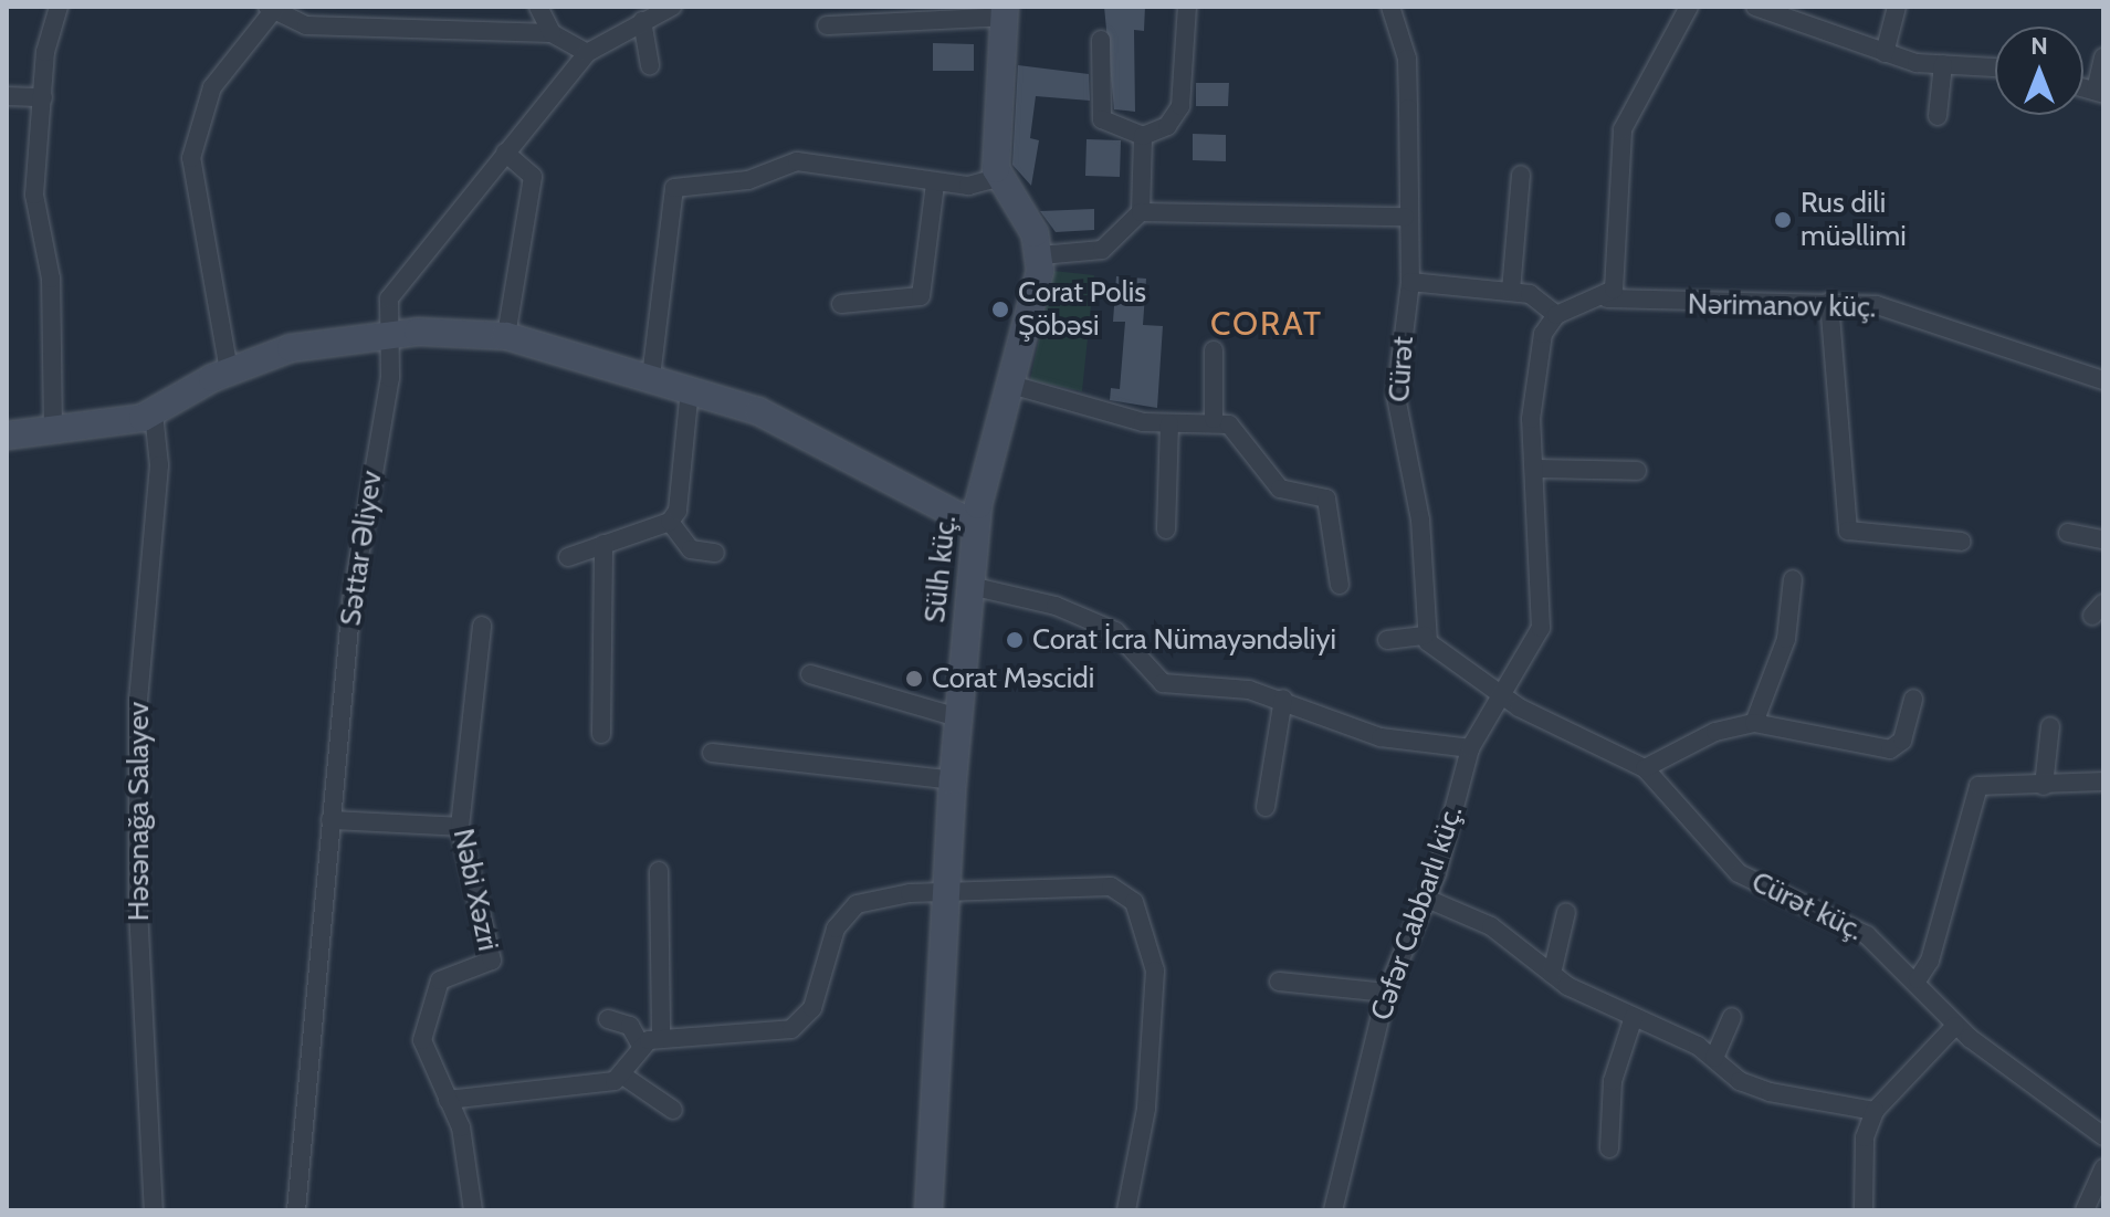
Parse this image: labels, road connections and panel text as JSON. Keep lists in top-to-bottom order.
{
  "streets": {
    "street": [
      "Nərimanov küç.",
      "Cürət",
      "Səttar Əliyev",
      "Sülh küç.",
      "Həsənağa Salayev",
      "Nəbi Xəzri",
      "Cürət küç.",
      "Cəfər Cabbarlı küç."
    ]
  },
  "crossings": [
    ["Cürət küç.", "Cəfər Cabbarlı küç."]
  ],
  "districts": ["CORAT"],
  "places": [
    "Rus dili müəllimi",
    "Corat Polis Şöbəsi",
    "Corat İcra Nümayəndəliyi",
    "Corat Məscidi"
  ],
  "north": "top"
}
